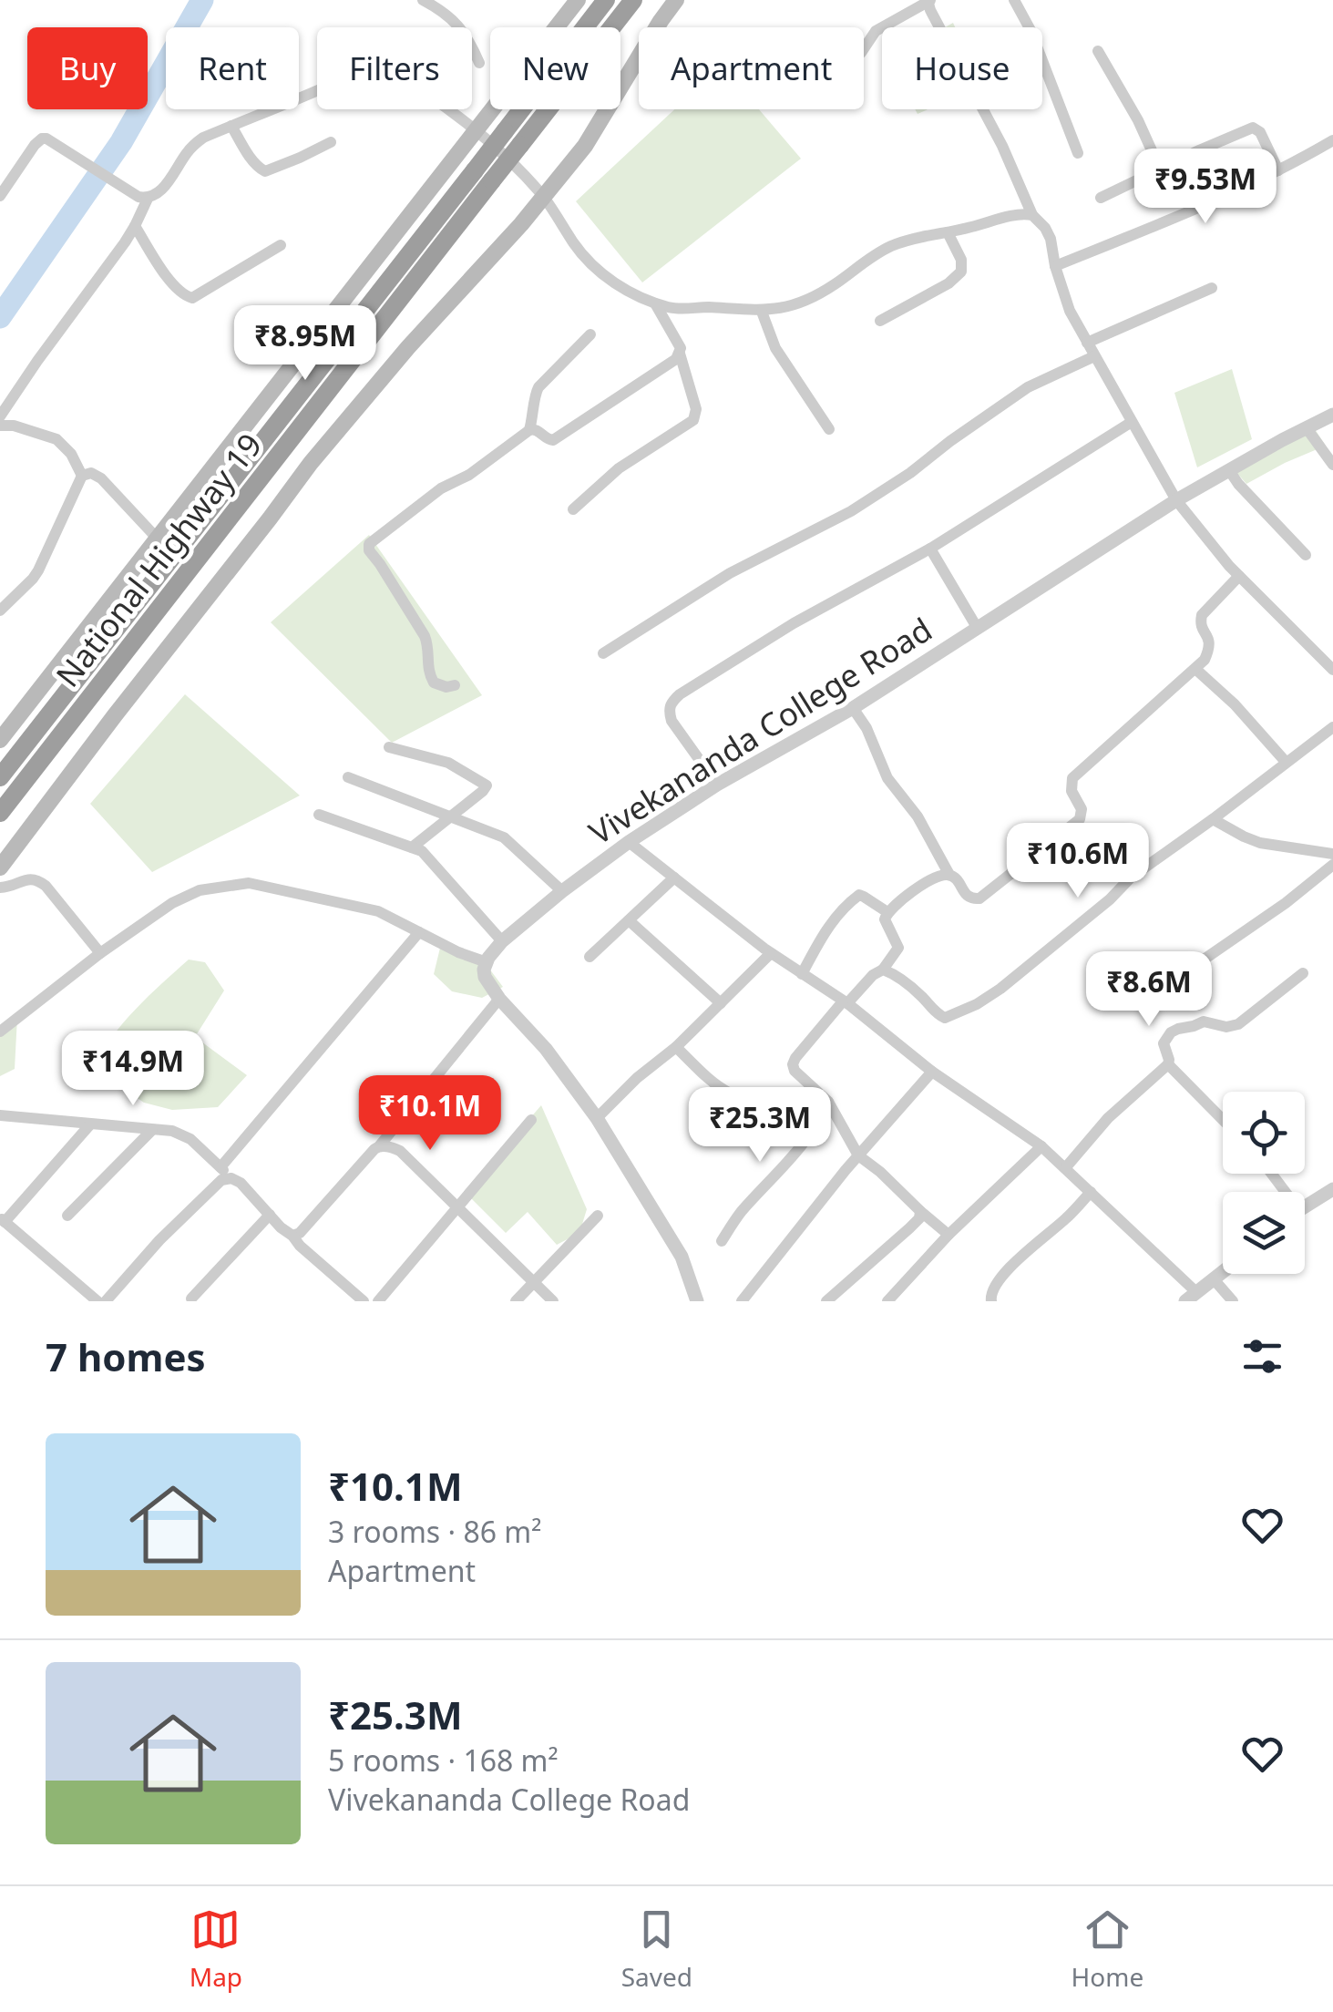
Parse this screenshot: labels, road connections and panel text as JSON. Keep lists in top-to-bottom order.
{
  "streets": {
    "highway": ["National Highway 19"],
    "street": ["Vivekananda College Road"]
  },
  "page": {
    "chip": [
      "Buy",
      "Rent",
      "Filters",
      "New",
      "Apartment",
      "House"
    ],
    "price": [
      "₹9.53M",
      "₹8.95M",
      "₹10.6M",
      "₹8.6M",
      "₹14.9M",
      "₹10.1M",
      "₹25.3M"
    ],
    "heading": "7 homes",
    "list": [
      {
        "name": "₹10.1M",
        "note": "3 rooms · 86 m² · Apartment"
      },
      {
        "name": "₹25.3M",
        "note": "5 rooms · 168 m² · Vivekananda College Road"
      }
    ],
    "tabs": ["Map", "Saved", "Home"]
  }
}
